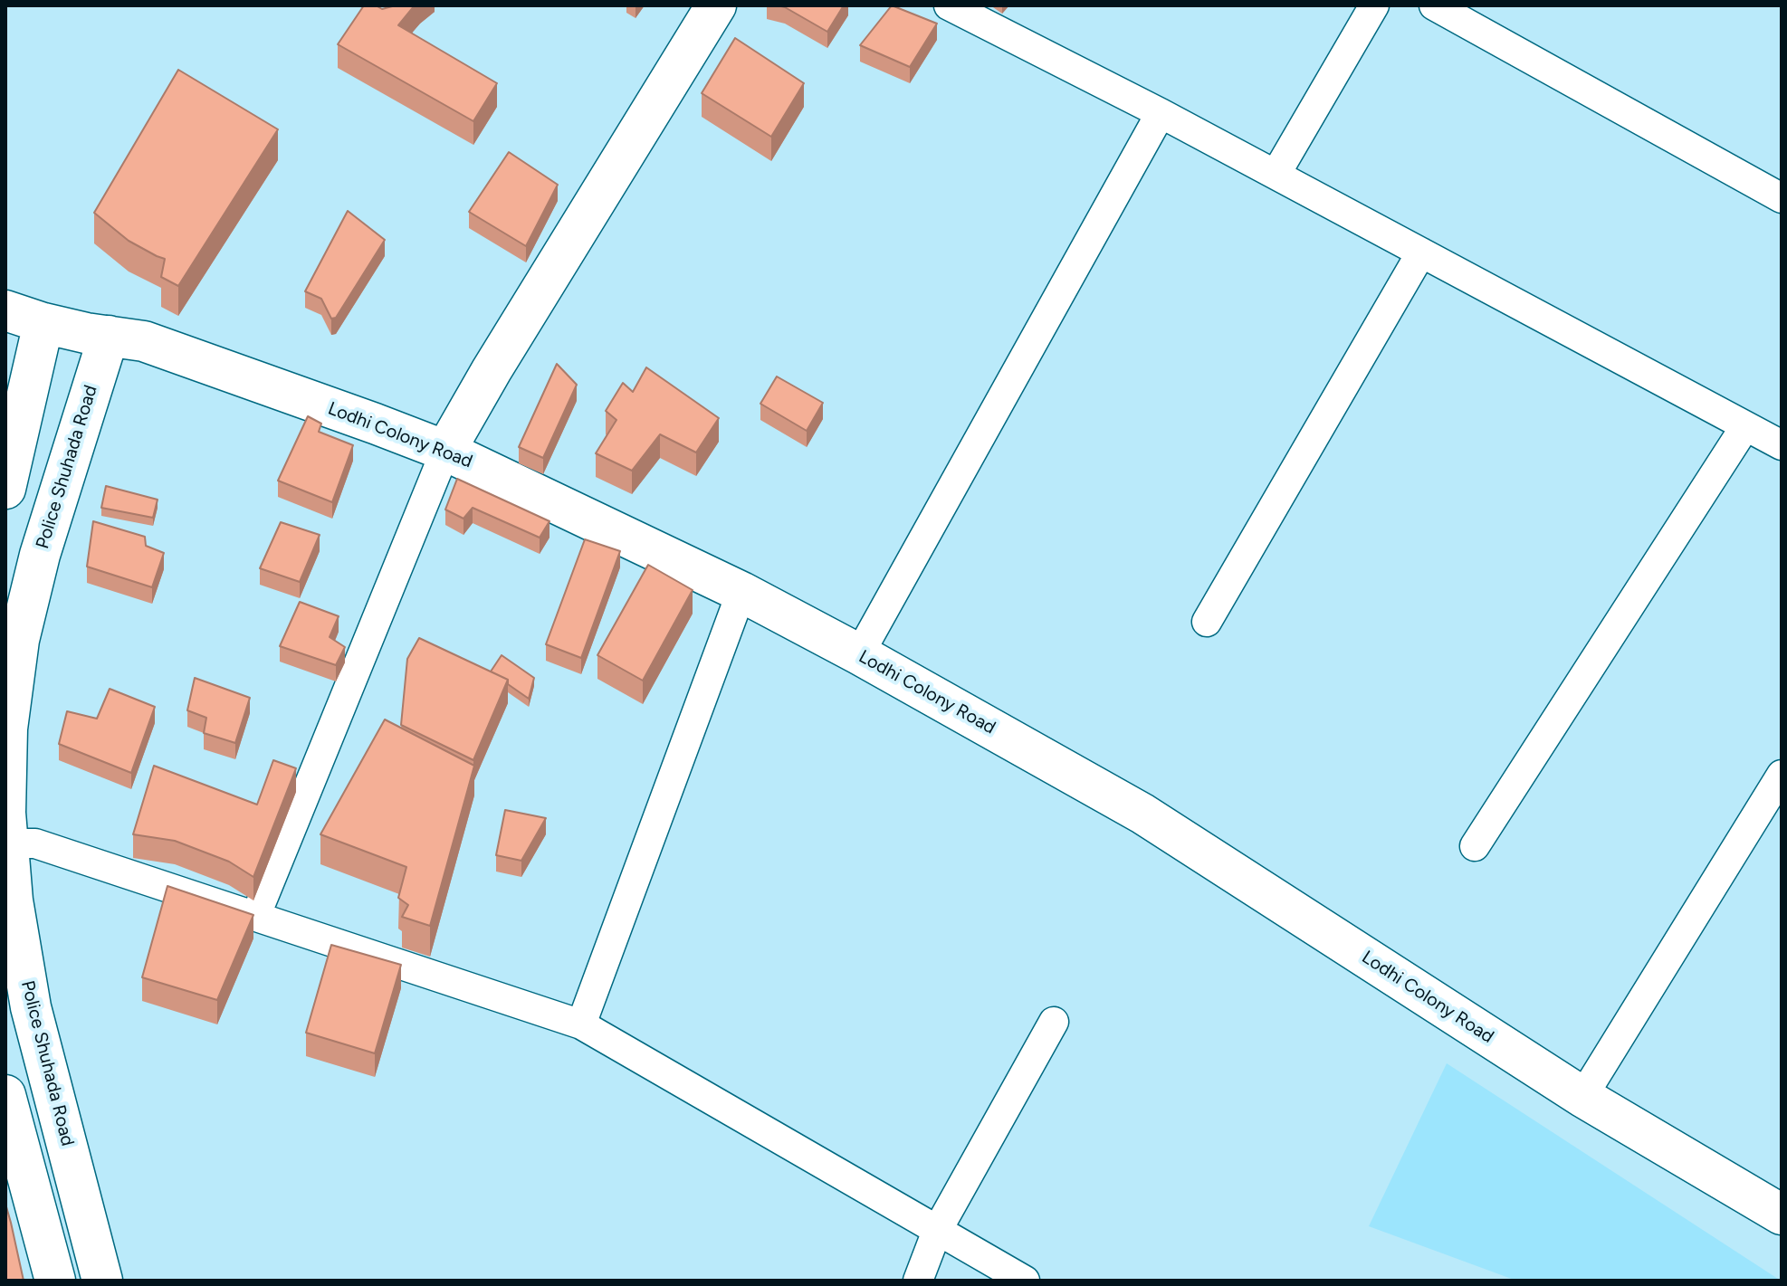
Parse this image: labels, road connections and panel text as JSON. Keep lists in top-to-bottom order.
{
  "streets": {
    "main road": ["Lodhi Colony Road", "Police Shuhada Road"]
  },
  "crossings": [
    ["Lodhi Colony Road", "Police Shuhada Road"]
  ]
}
